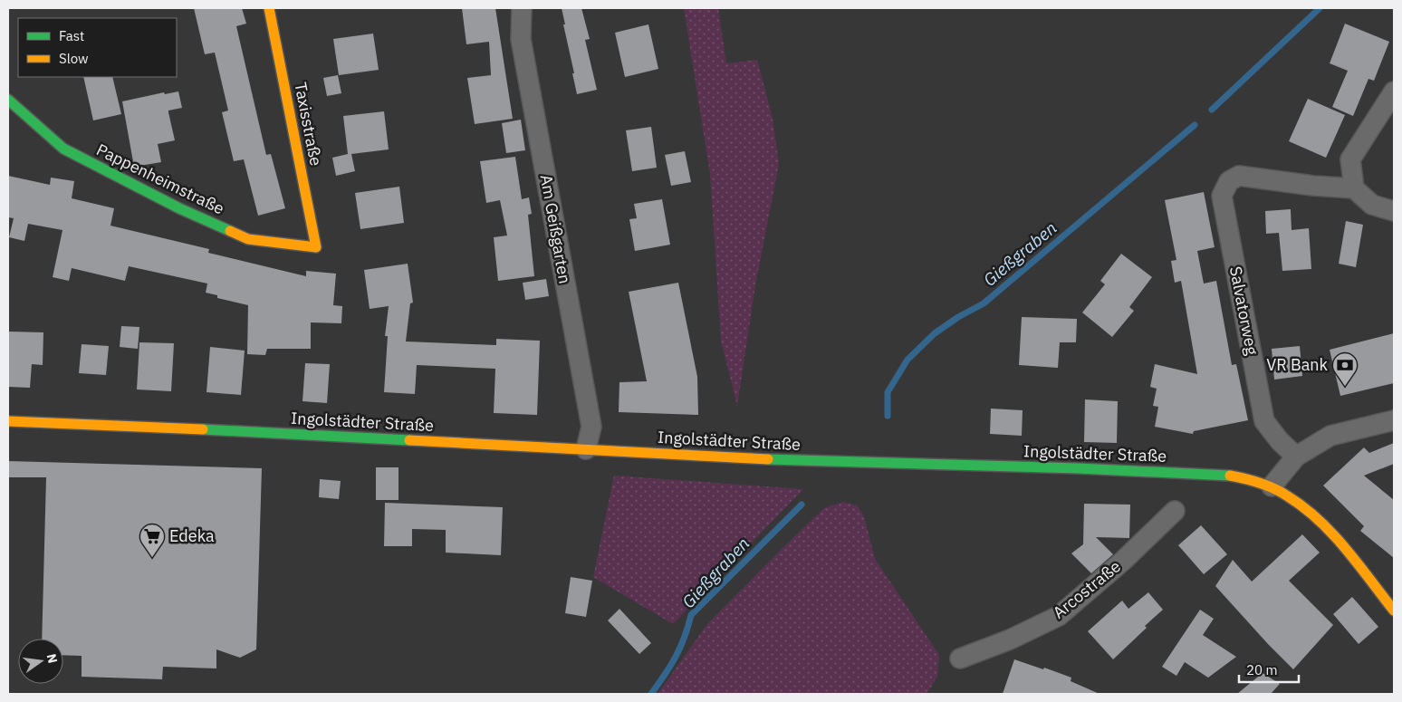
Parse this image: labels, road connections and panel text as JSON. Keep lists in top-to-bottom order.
{
  "streets": {
    "main road": ["Taxisstraße", "Pappenheimstraße", "Ingolstädter Straße"],
    "street": ["Am Geißgarten", "Salvatorweg", "Arcostraße"]
  },
  "crossings": [
    ["Taxisstraße", "Pappenheimstraße"],
    ["Am Geißgarten", "Ingolstädter Straße"]
  ],
  "water": ["Gießgraben"],
  "places": {
    "bank": ["VR Bank"],
    "supermarket": ["Edeka"]
  },
  "legend": ["Fast", "Slow"],
  "scale_bar": "20 m",
  "north": "right"
}
